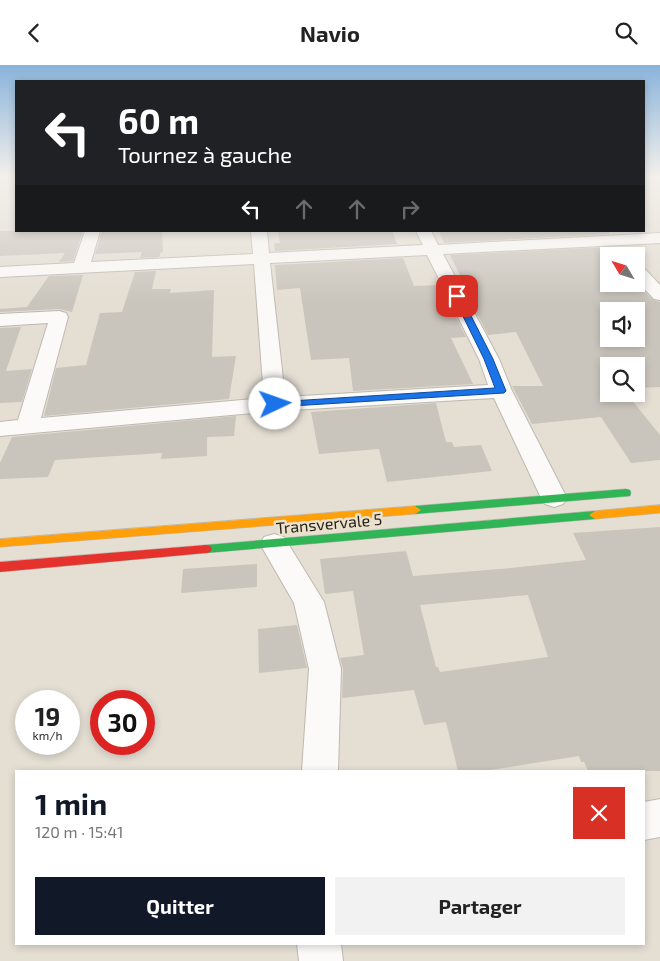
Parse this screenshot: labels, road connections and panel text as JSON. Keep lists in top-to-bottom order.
{
  "streets": {
    "main road": ["Transvervale 5"]
  },
  "north": "top left",
  "page": {
    "header": "Navio",
    "turn": ["60 m", "Tournez à gauche"],
    "speed": "19 km/h",
    "limit": "30",
    "heading": ["1 min", "120 m · 15:41"],
    "buttons": ["Quitter", "Partager"]
  }
}
